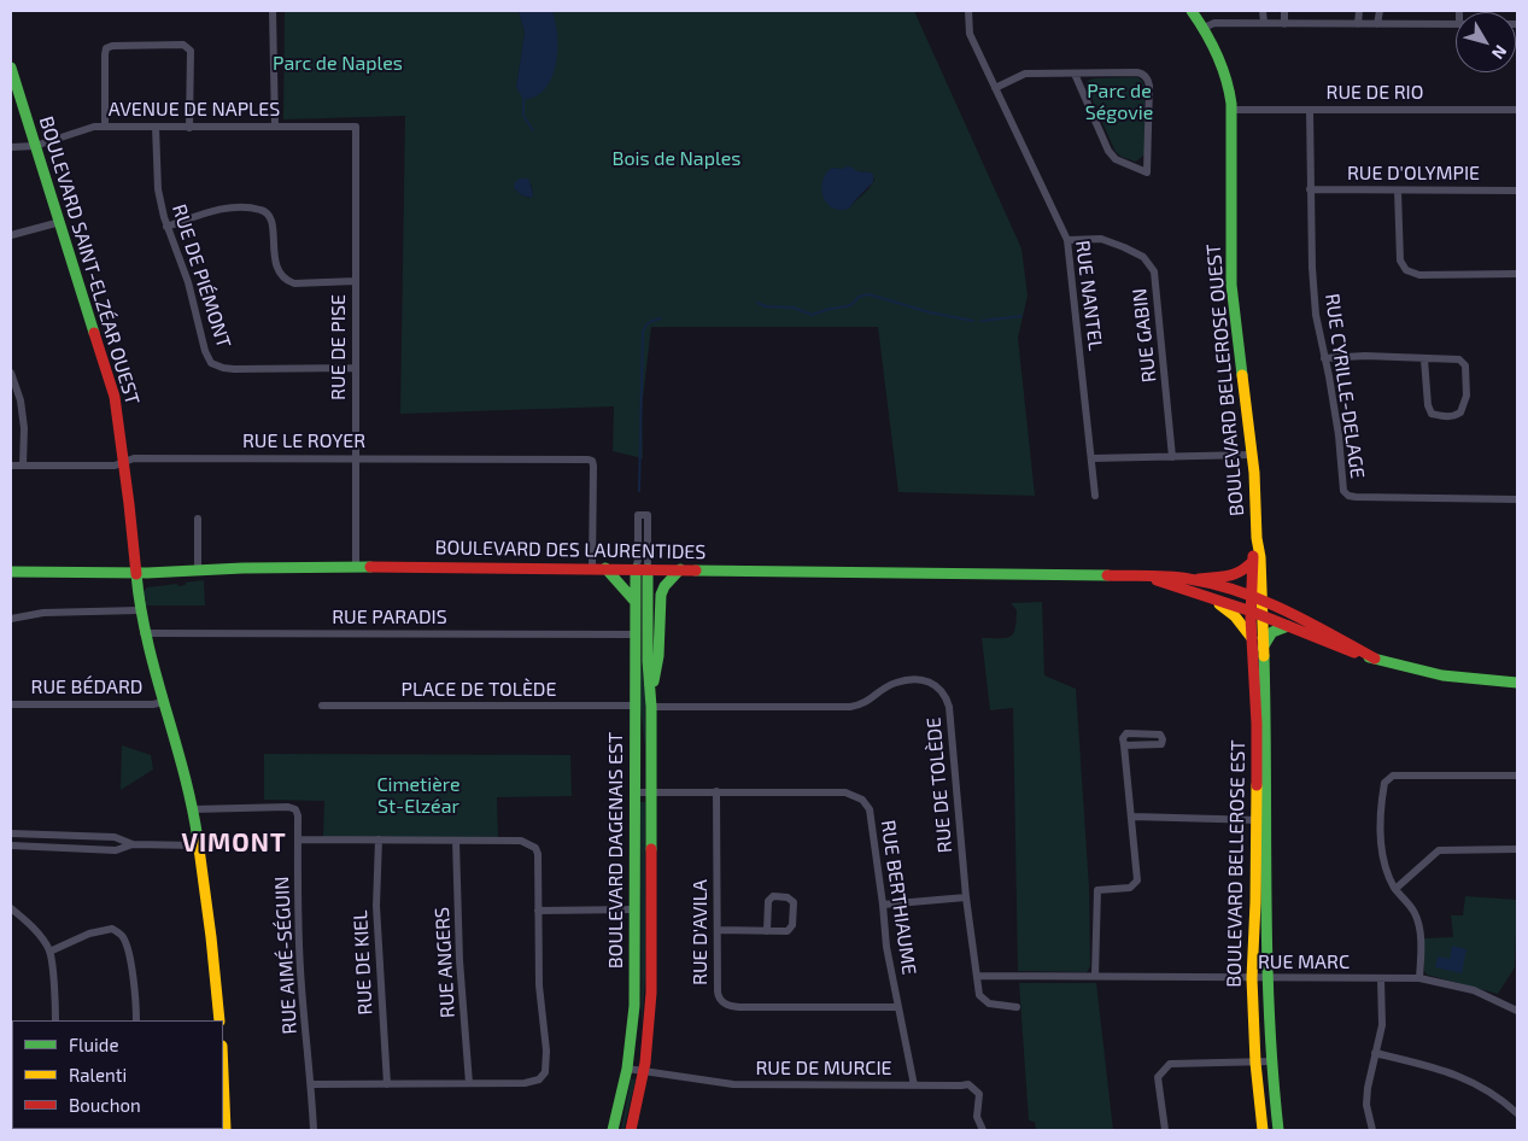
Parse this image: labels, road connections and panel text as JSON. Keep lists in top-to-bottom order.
{
  "streets": {
    "main road": [
      "BOULEVARD SAINT-ELZÉAR OUEST",
      "BOULEVARD BELLEROSE OUEST",
      "BOULEVARD DES LAURENTIDES",
      "BOULEVARD DAGENAIS EST",
      "BOULEVARD BELLEROSE EST"
    ],
    "street": [
      "RUE DE RIO",
      "AVENUE DE NAPLES",
      "RUE D'OLYMPIE",
      "RUE DE PIÉMONT",
      "RUE NANTEL",
      "RUE GABIN",
      "RUE DE PISE",
      "RUE CYRILLE-DELAGE",
      "RUE LE ROYER",
      "RUE PARADIS",
      "RUE BÉDARD",
      "PLACE DE TOLÈDE",
      "RUE DE TOLÈDE",
      "RUE BERTHIAUME",
      "RUE D'AVILA",
      "RUE AIMÉ-SÉGUIN",
      "RUE DE KIEL",
      "RUE ANGERS",
      "RUE MARC",
      "RUE DE MURCIE"
    ]
  },
  "crossings": [
    ["RUE DE RIO", "BOULEVARD BELLEROSE OUEST"],
    ["RUE DE RIO", "RUE CYRILLE-DELAGE"],
    ["AVENUE DE NAPLES", "BOULEVARD SAINT-ELZÉAR OUEST"],
    ["AVENUE DE NAPLES", "RUE DE PIÉMONT"],
    ["AVENUE DE NAPLES", "RUE DE PISE"],
    ["RUE D'OLYMPIE", "RUE CYRILLE-DELAGE"],
    ["BOULEVARD SAINT-ELZÉAR OUEST", "RUE LE ROYER"],
    ["BOULEVARD SAINT-ELZÉAR OUEST", "BOULEVARD DES LAURENTIDES"],
    ["BOULEVARD SAINT-ELZÉAR OUEST", "RUE PARADIS"],
    ["BOULEVARD SAINT-ELZÉAR OUEST", "RUE BÉDARD"],
    ["BOULEVARD SAINT-ELZÉAR OUEST", "RUE AIMÉ-SÉGUIN"],
    ["RUE DE PIÉMONT", "RUE DE PISE"],
    ["RUE NANTEL", "RUE GABIN"],
    ["RUE DE PISE", "RUE LE ROYER"],
    ["RUE DE PISE", "BOULEVARD DES LAURENTIDES"],
    ["BOULEVARD BELLEROSE OUEST", "BOULEVARD DES LAURENTIDES"],
    ["BOULEVARD BELLEROSE OUEST", "BOULEVARD BELLEROSE EST"],
    ["RUE LE ROYER", "BOULEVARD DES LAURENTIDES"],
    ["BOULEVARD DES LAURENTIDES", "BOULEVARD DAGENAIS EST"],
    ["BOULEVARD DES LAURENTIDES", "BOULEVARD BELLEROSE EST"],
    ["RUE PARADIS", "BOULEVARD DAGENAIS EST"],
    ["PLACE DE TOLÈDE", "BOULEVARD DAGENAIS EST"],
    ["RUE DE TOLÈDE", "BOULEVARD DAGENAIS EST"],
    ["RUE DE TOLÈDE", "RUE MARC"],
    ["BOULEVARD DAGENAIS EST", "RUE BERTHIAUME"],
    ["BOULEVARD DAGENAIS EST", "RUE DE MURCIE"],
    ["BOULEVARD BELLEROSE EST", "RUE MARC"],
    ["RUE BERTHIAUME", "RUE D'AVILA"],
    ["RUE BERTHIAUME", "RUE DE MURCIE"]
  ],
  "districts": ["VIMONT"],
  "parks": [
    "Parc de Naples",
    "Parc de Ségovie",
    "Bois de Naples",
    "Cimetière St-Elzéar"
  ],
  "legend": ["Fluide", "Ralenti", "Bouchon"],
  "north": "bottom right"
}
